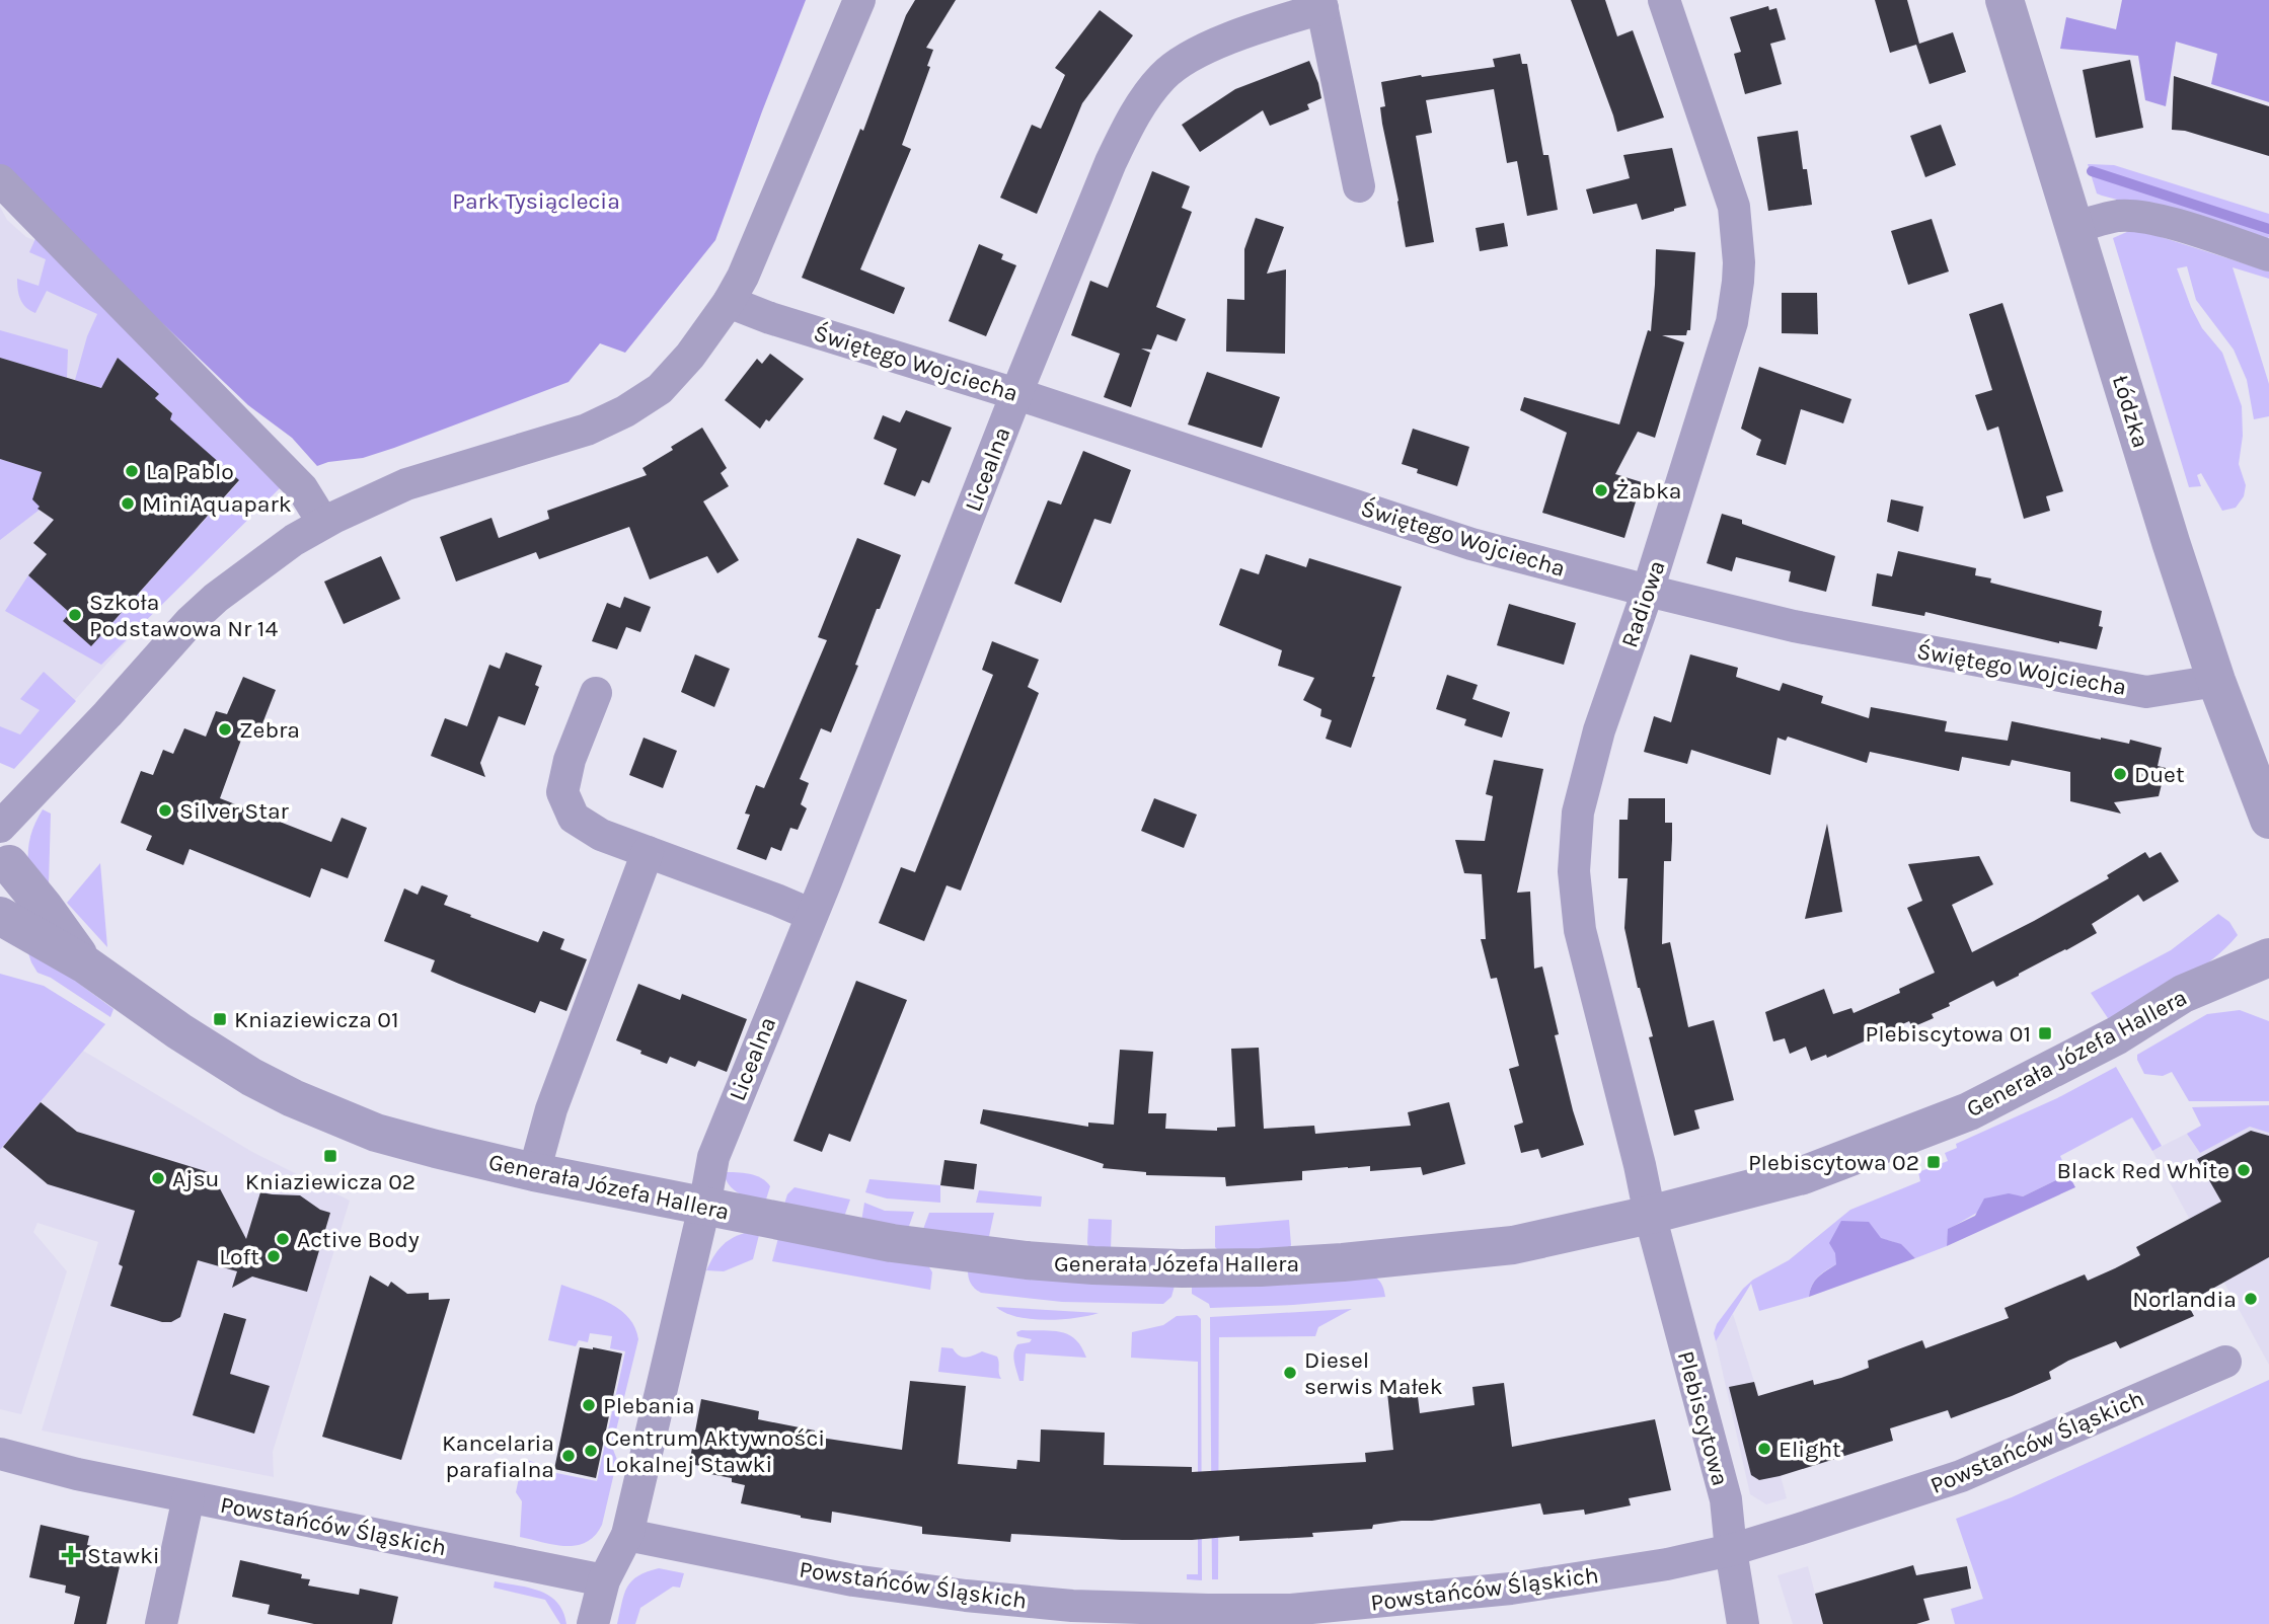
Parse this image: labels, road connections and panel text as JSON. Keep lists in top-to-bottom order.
{
  "streets": {
    "street": [
      "Świętego Wojciecha",
      "Łódzka",
      "Licealna",
      "Radiowa",
      "Generała Józefa Hallera",
      "Plebiscytowa",
      "Powstańców Śląskich"
    ]
  },
  "crossings": [
    ["Świętego Wojciecha", "Łódzka"],
    ["Świętego Wojciecha", "Licealna"],
    ["Świętego Wojciecha", "Radiowa"],
    ["Licealna", "Generała Józefa Hallera"],
    ["Licealna", "Powstańców Śląskich"],
    ["Radiowa", "Generała Józefa Hallera"],
    ["Radiowa", "Plebiscytowa"],
    ["Generała Józefa Hallera", "Plebiscytowa"],
    ["Plebiscytowa", "Powstańców Śląskich"]
  ],
  "parks": ["Park Tysiąclecia"],
  "places": {
    "other": [
      "La Pablo",
      "Żabka",
      "MiniAquapark",
      "Szkoła Podstawowa Nr 14",
      "Zebra",
      "Duet",
      "Silver Star",
      "Black Red White",
      "Ajsu",
      "Active Body",
      "Loft",
      "Norlandia",
      "Diesel serwis Małek",
      "Plebania",
      "Elight",
      "Centrum Aktywności Lokalnej Stawki",
      "Kancelaria parafialna"
    ],
    "transit": [
      "Kniaziewicza 01",
      "Plebiscytowa 01",
      "Kniaziewicza 02",
      "Plebiscytowa 02"
    ],
    "health": ["Stawki"]
  }
}
